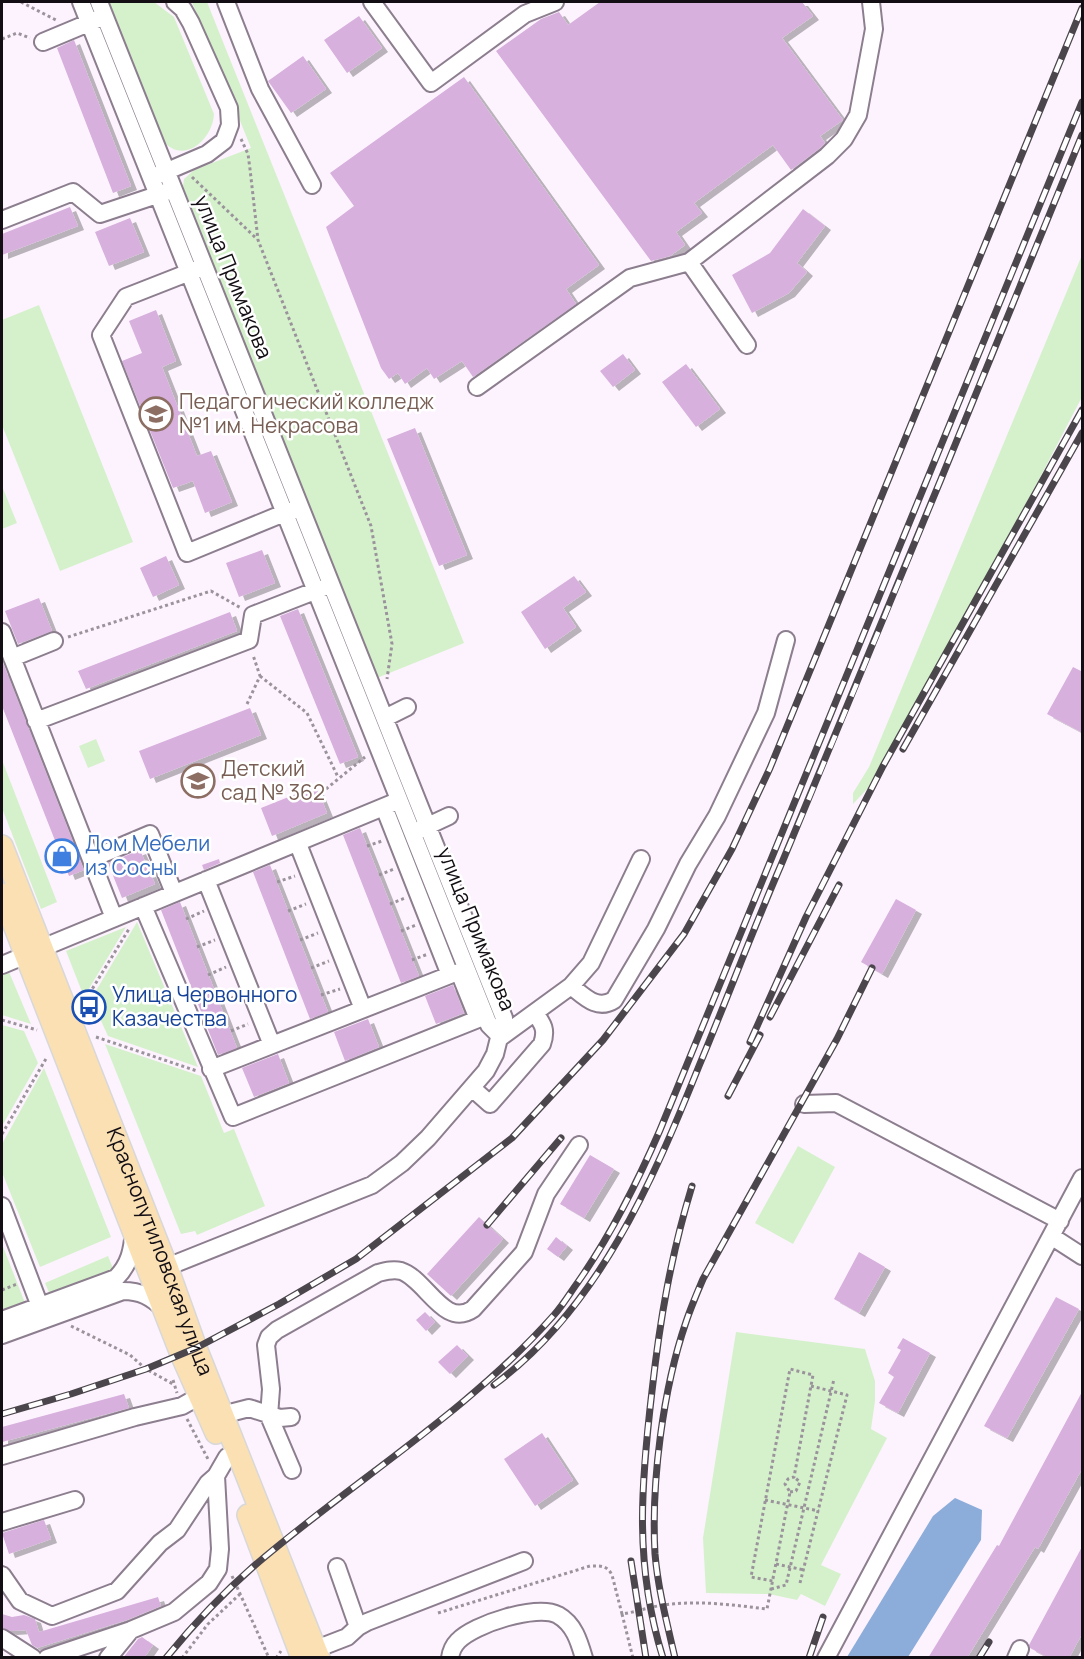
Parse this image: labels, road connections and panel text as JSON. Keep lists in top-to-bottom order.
{
  "streets": {
    "main road": ["Краснопутиловская улица"],
    "street": ["улица Примакова"]
  },
  "places": {
    "school or university": ["Педагогический колледж №1 им. Некрасова", "Детский сад № 362"],
    "shop": ["Дом Мебели из Сосны"],
    "bus stop": ["Улица Червонного Казачества"]
  }
}
